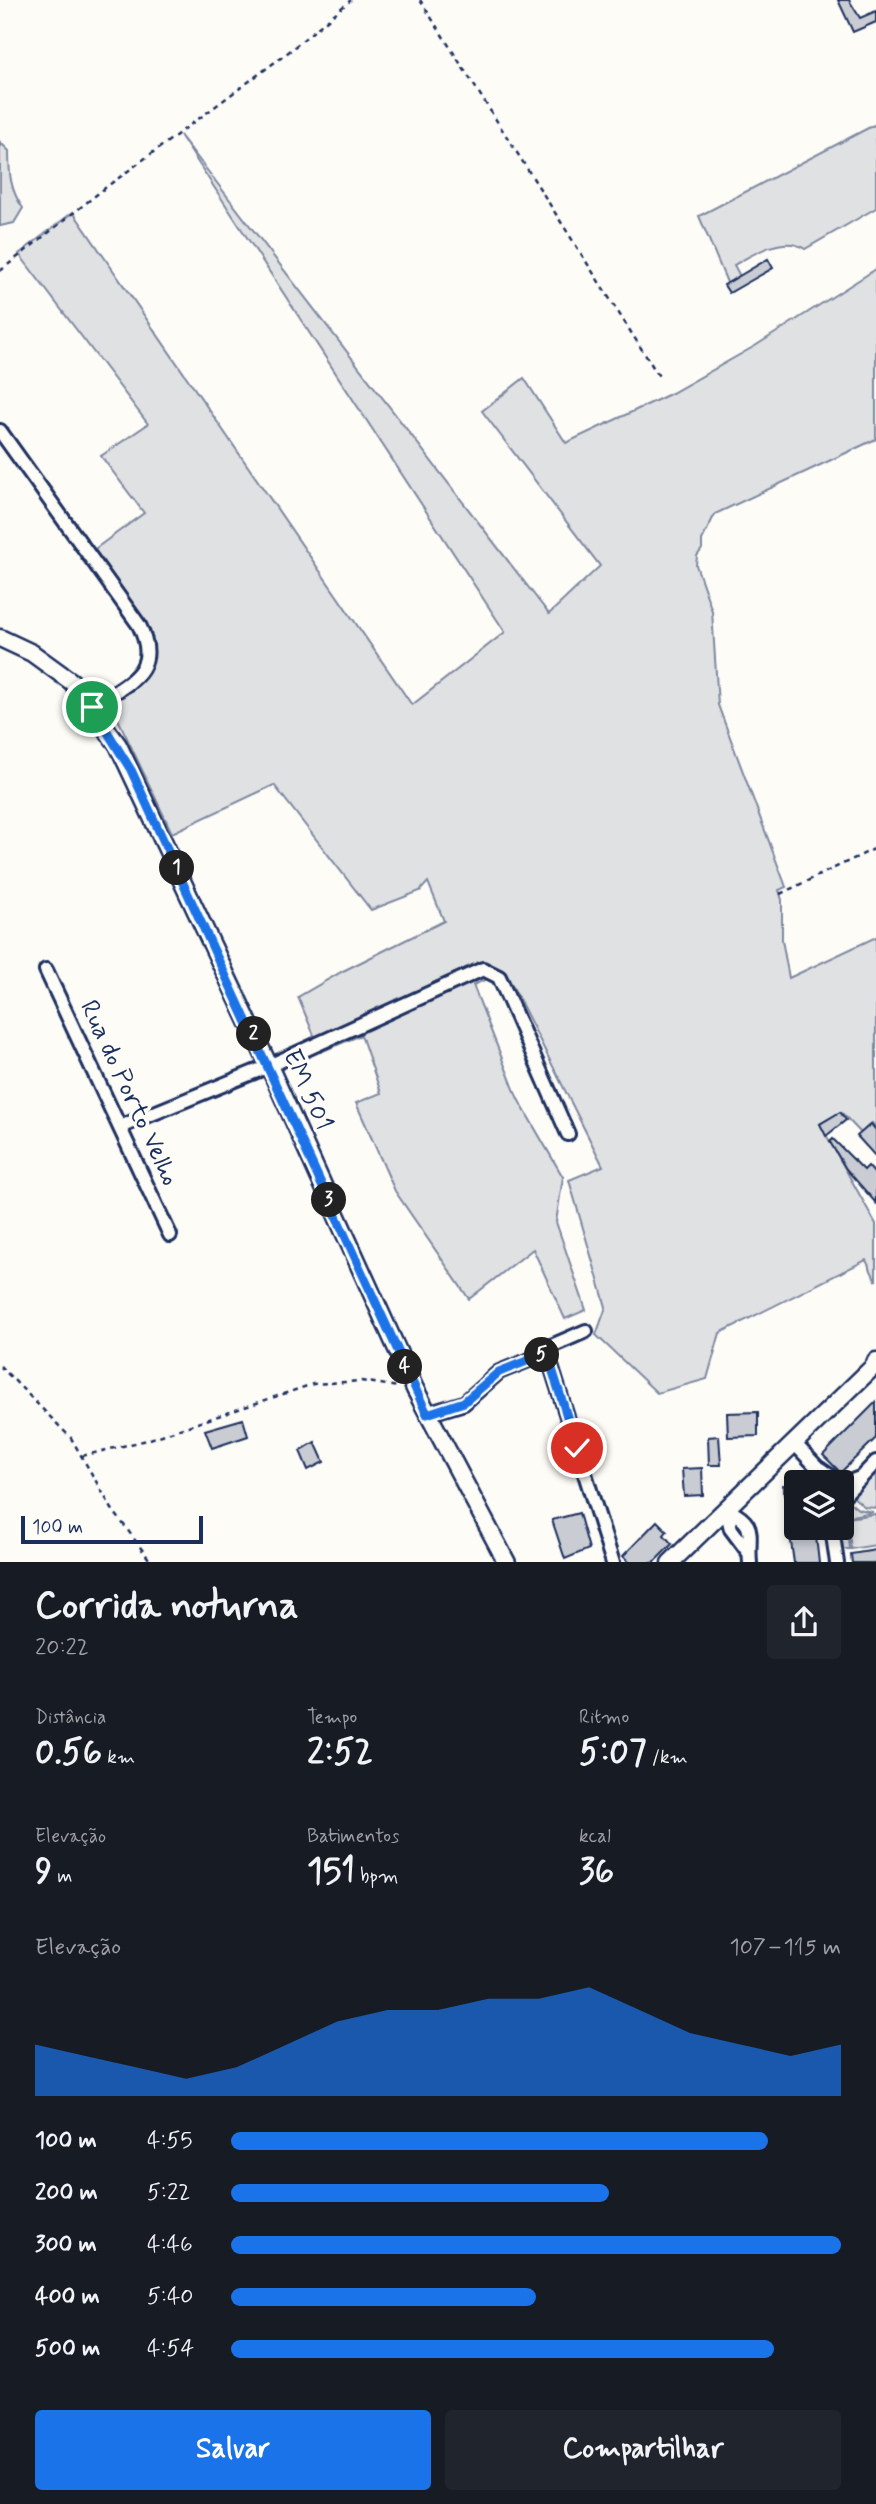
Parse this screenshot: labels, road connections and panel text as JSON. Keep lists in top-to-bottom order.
{
  "streets": {
    "main road": ["EM 501"],
    "street": ["Rua do Porto Velho"]
  },
  "scale_bar": "100 m",
  "page": {
    "pins": [
      "1",
      "2",
      "3",
      "5",
      "4"
    ],
    "scale": "100 m",
    "heading": ["Corrida noturna", "20:22"],
    "stats": [
      ["Distância", "0.56 km"],
      ["Tempo", "2:52"],
      ["Ritmo", "5:07 /km"],
      ["Elevação", "9 m"],
      ["Batimentos", "151 bpm"],
      ["kcal", "36"]
    ],
    "chart": ["Elevação", "107–115 m"],
    "list": [
      {
        "name": "100 m",
        "note": "4:55"
      },
      {
        "name": "200 m",
        "note": "5:22"
      },
      {
        "name": "300 m",
        "note": "4:46"
      },
      {
        "name": "400 m",
        "note": "5:40"
      },
      {
        "name": "500 m",
        "note": "4:54"
      }
    ],
    "buttons": ["Salvar", "Compartilhar"]
  }
}
